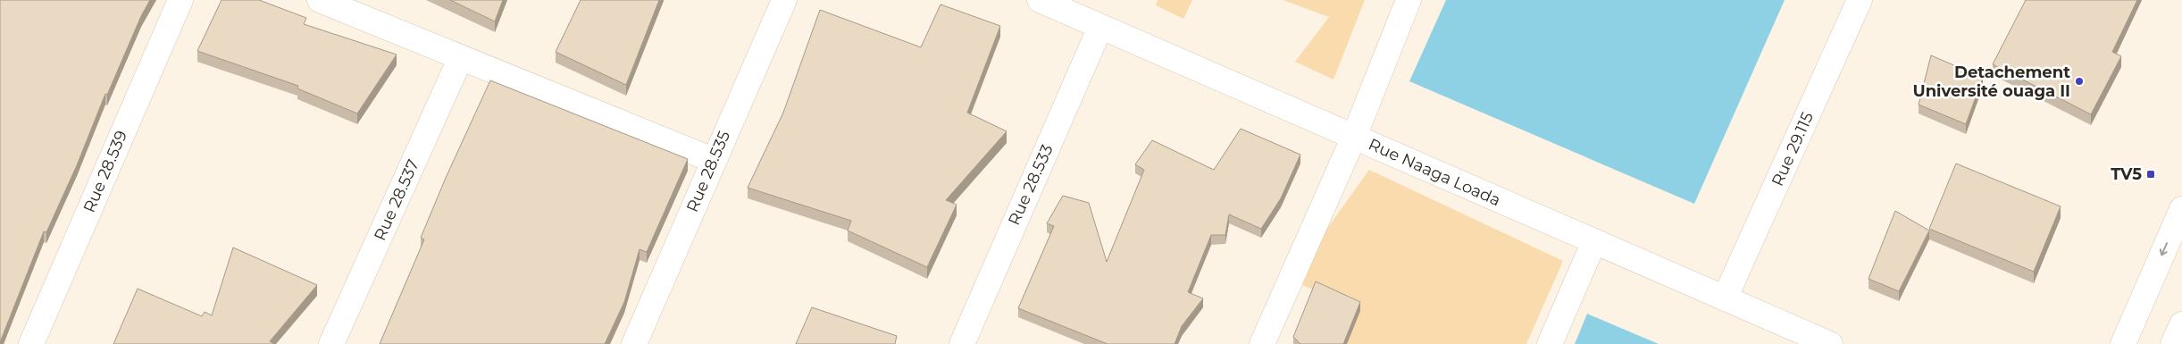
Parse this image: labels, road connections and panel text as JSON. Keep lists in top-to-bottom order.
{
  "streets": {
    "street": [
      "Rue 29.115",
      "Rue 28.539",
      "Rue 28.535",
      "Rue Naaga Loada",
      "Rue 28.533",
      "Rue 28.537"
    ]
  },
  "crossings": [
    ["Rue 29.115", "Rue Naaga Loada"],
    ["Rue Naaga Loada", "Rue 28.533"]
  ],
  "places": {
    "other": ["Detachement Université ouaga II"],
    "transit": ["TV5"]
  }
}
